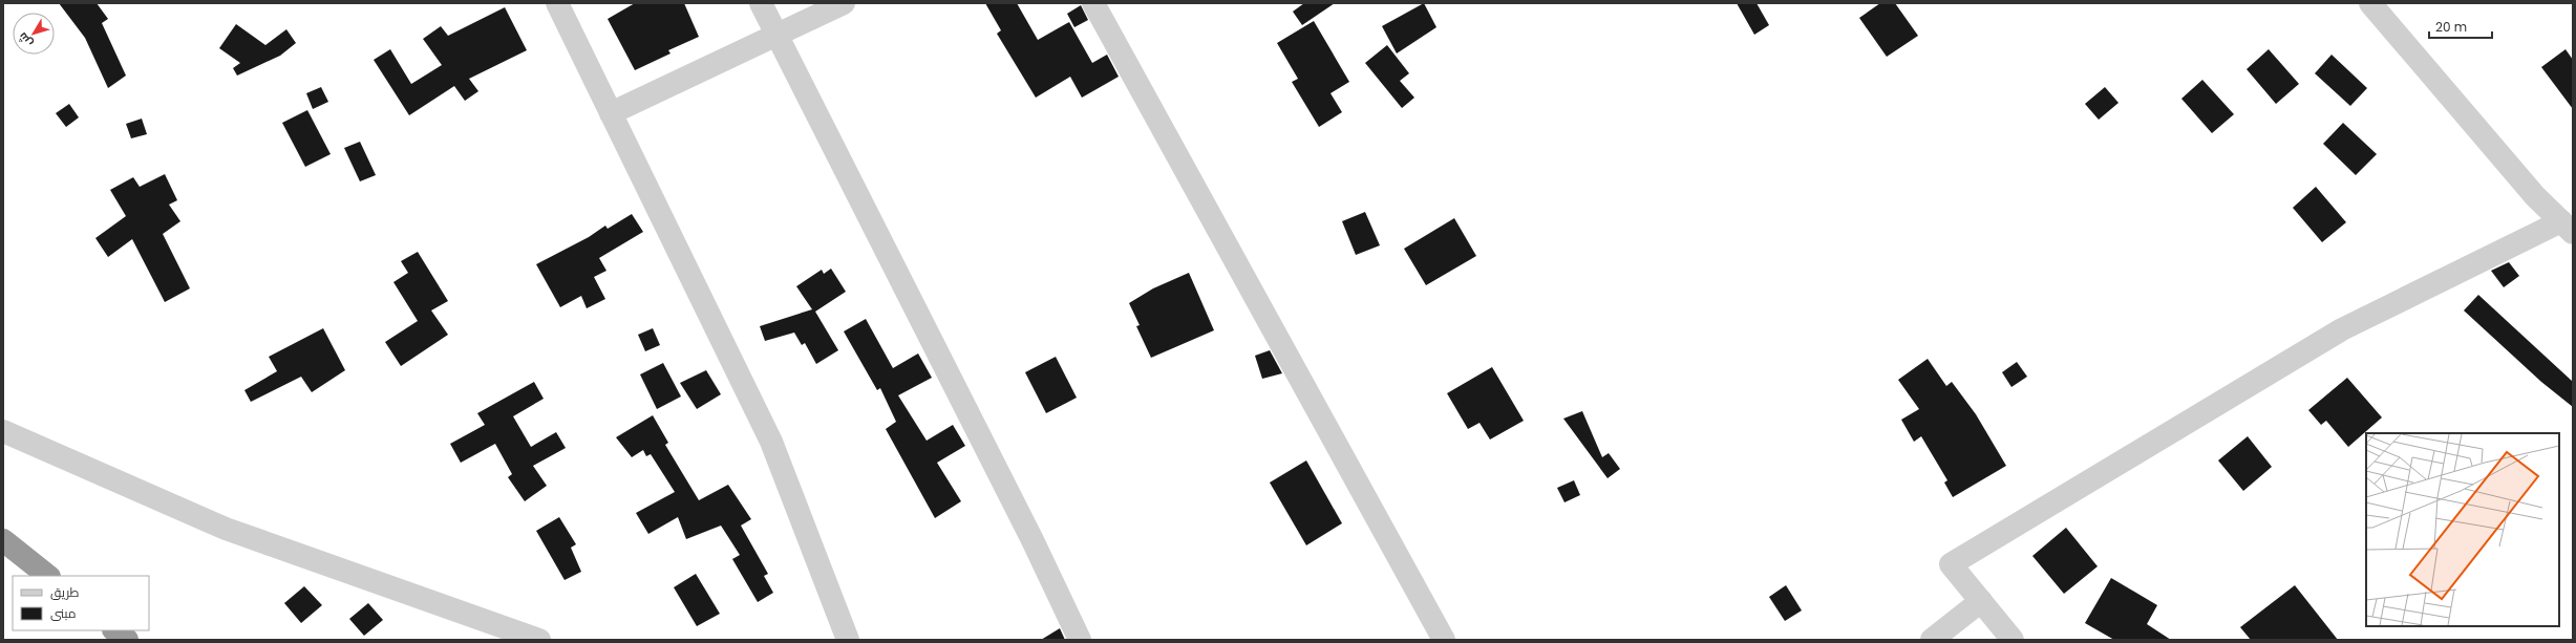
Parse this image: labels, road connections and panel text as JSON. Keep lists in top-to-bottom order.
{
  "legend": ["طريق", "مبنى"],
  "scale_bar": "20 m",
  "north": "bottom left"
}
